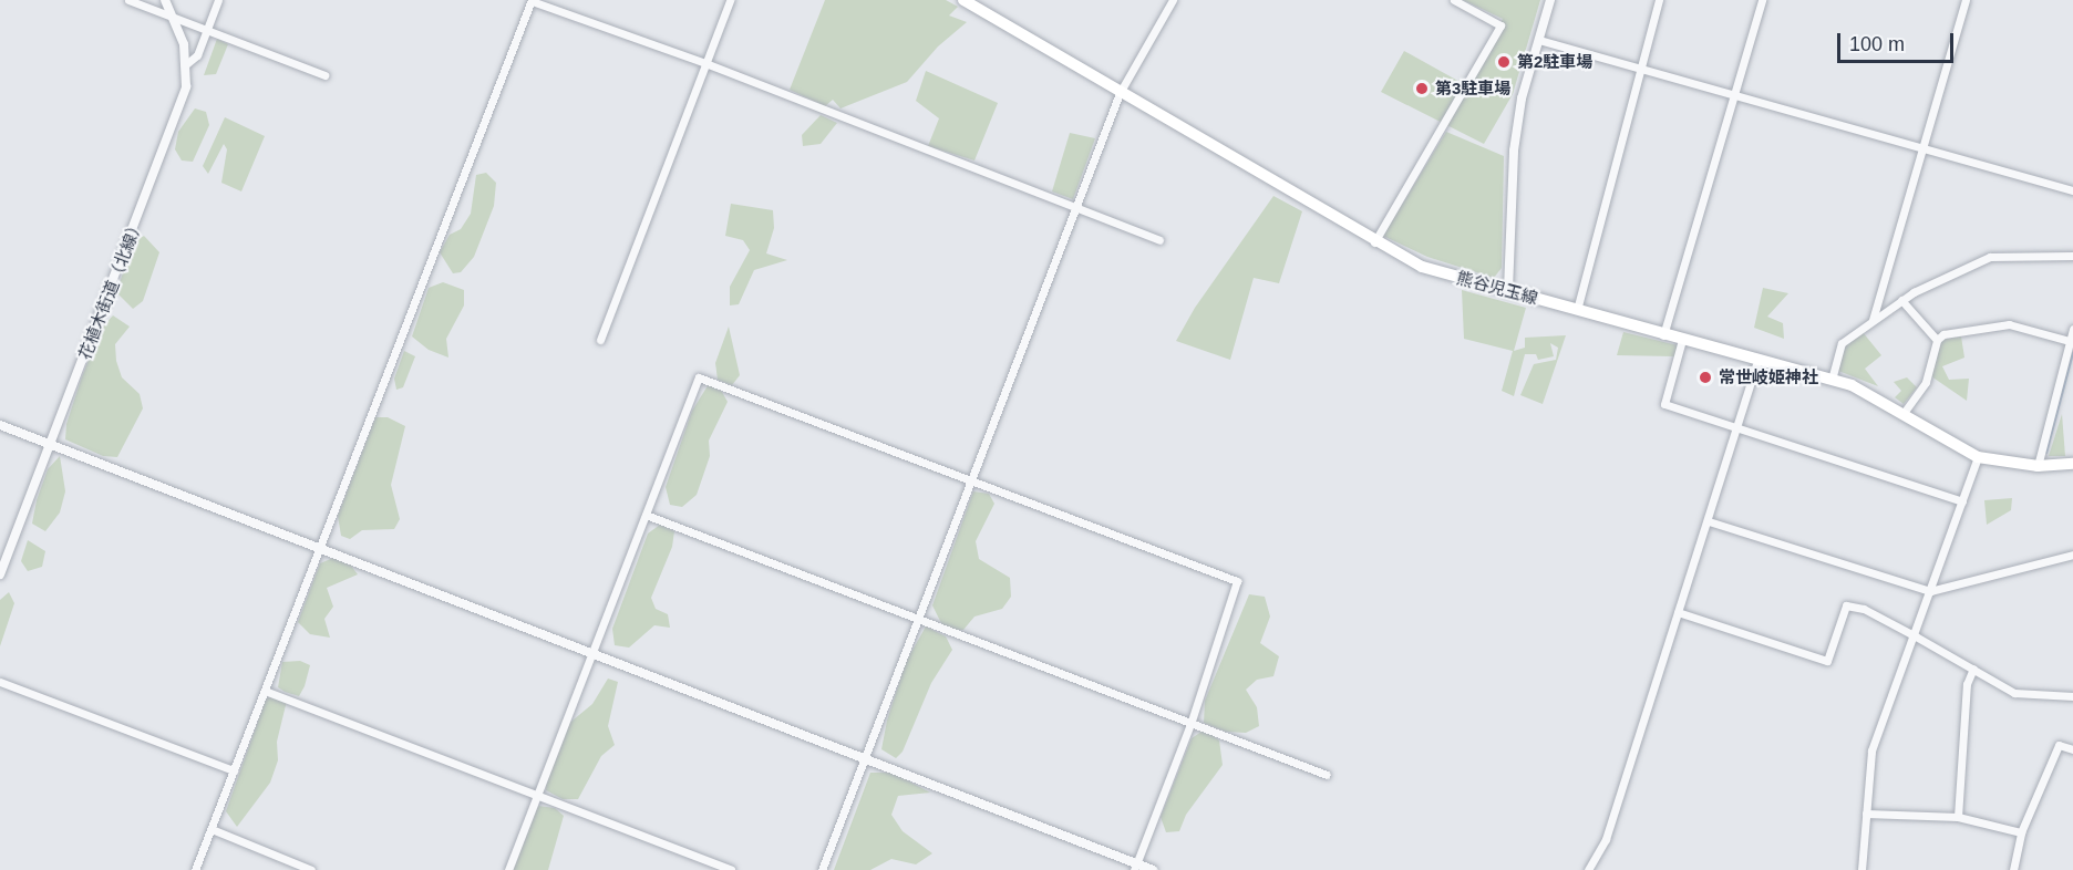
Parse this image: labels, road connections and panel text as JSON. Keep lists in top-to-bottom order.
{
  "streets": {
    "main road": ["熊谷児玉線"],
    "street": ["花植木街道（北線）"]
  },
  "places": ["第2駐車場", "第3駐車場", "常世岐姫神社"],
  "scale_bar": "100 m"
}
